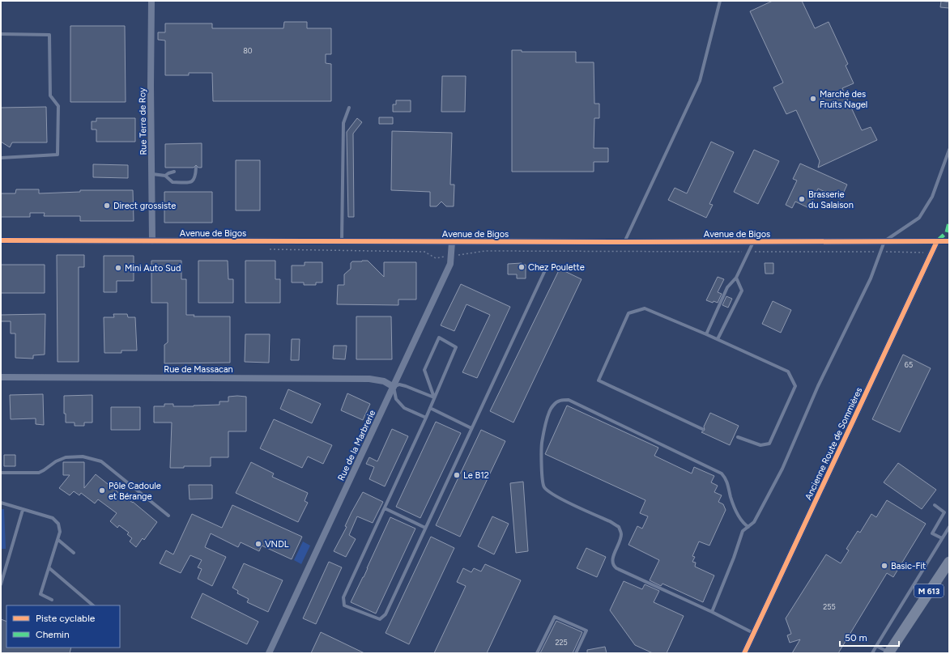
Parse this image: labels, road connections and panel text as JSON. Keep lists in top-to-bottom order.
{
  "streets": {
    "main road": ["M 613"],
    "street": [
      "Rue Terre de Roy",
      "Avenue de Bigos",
      "Rue de Massacan",
      "Ancienne Route de Sommières",
      "Rue de la Marbrerie"
    ]
  },
  "crossings": [
    ["Rue Terre de Roy", "Avenue de Bigos"],
    ["Avenue de Bigos", "Ancienne Route de Sommières"],
    ["Avenue de Bigos", "Rue de la Marbrerie"],
    ["Rue de Massacan", "Rue de la Marbrerie"]
  ],
  "places": [
    "Marché des Fruits Nagel",
    "Brasserie du Salaison",
    "Direct grossiste",
    "Chez Poulette",
    "Mini Auto Sud",
    "Le B12",
    "Pôle Cadoule et Bérange",
    "VNDL",
    "Basic-Fit"
  ],
  "house_numbers": [
    "80",
    "65",
    "255",
    "225"
  ],
  "legend": ["Piste cyclable", "Chemin"],
  "scale_bar": "50 m"
}
